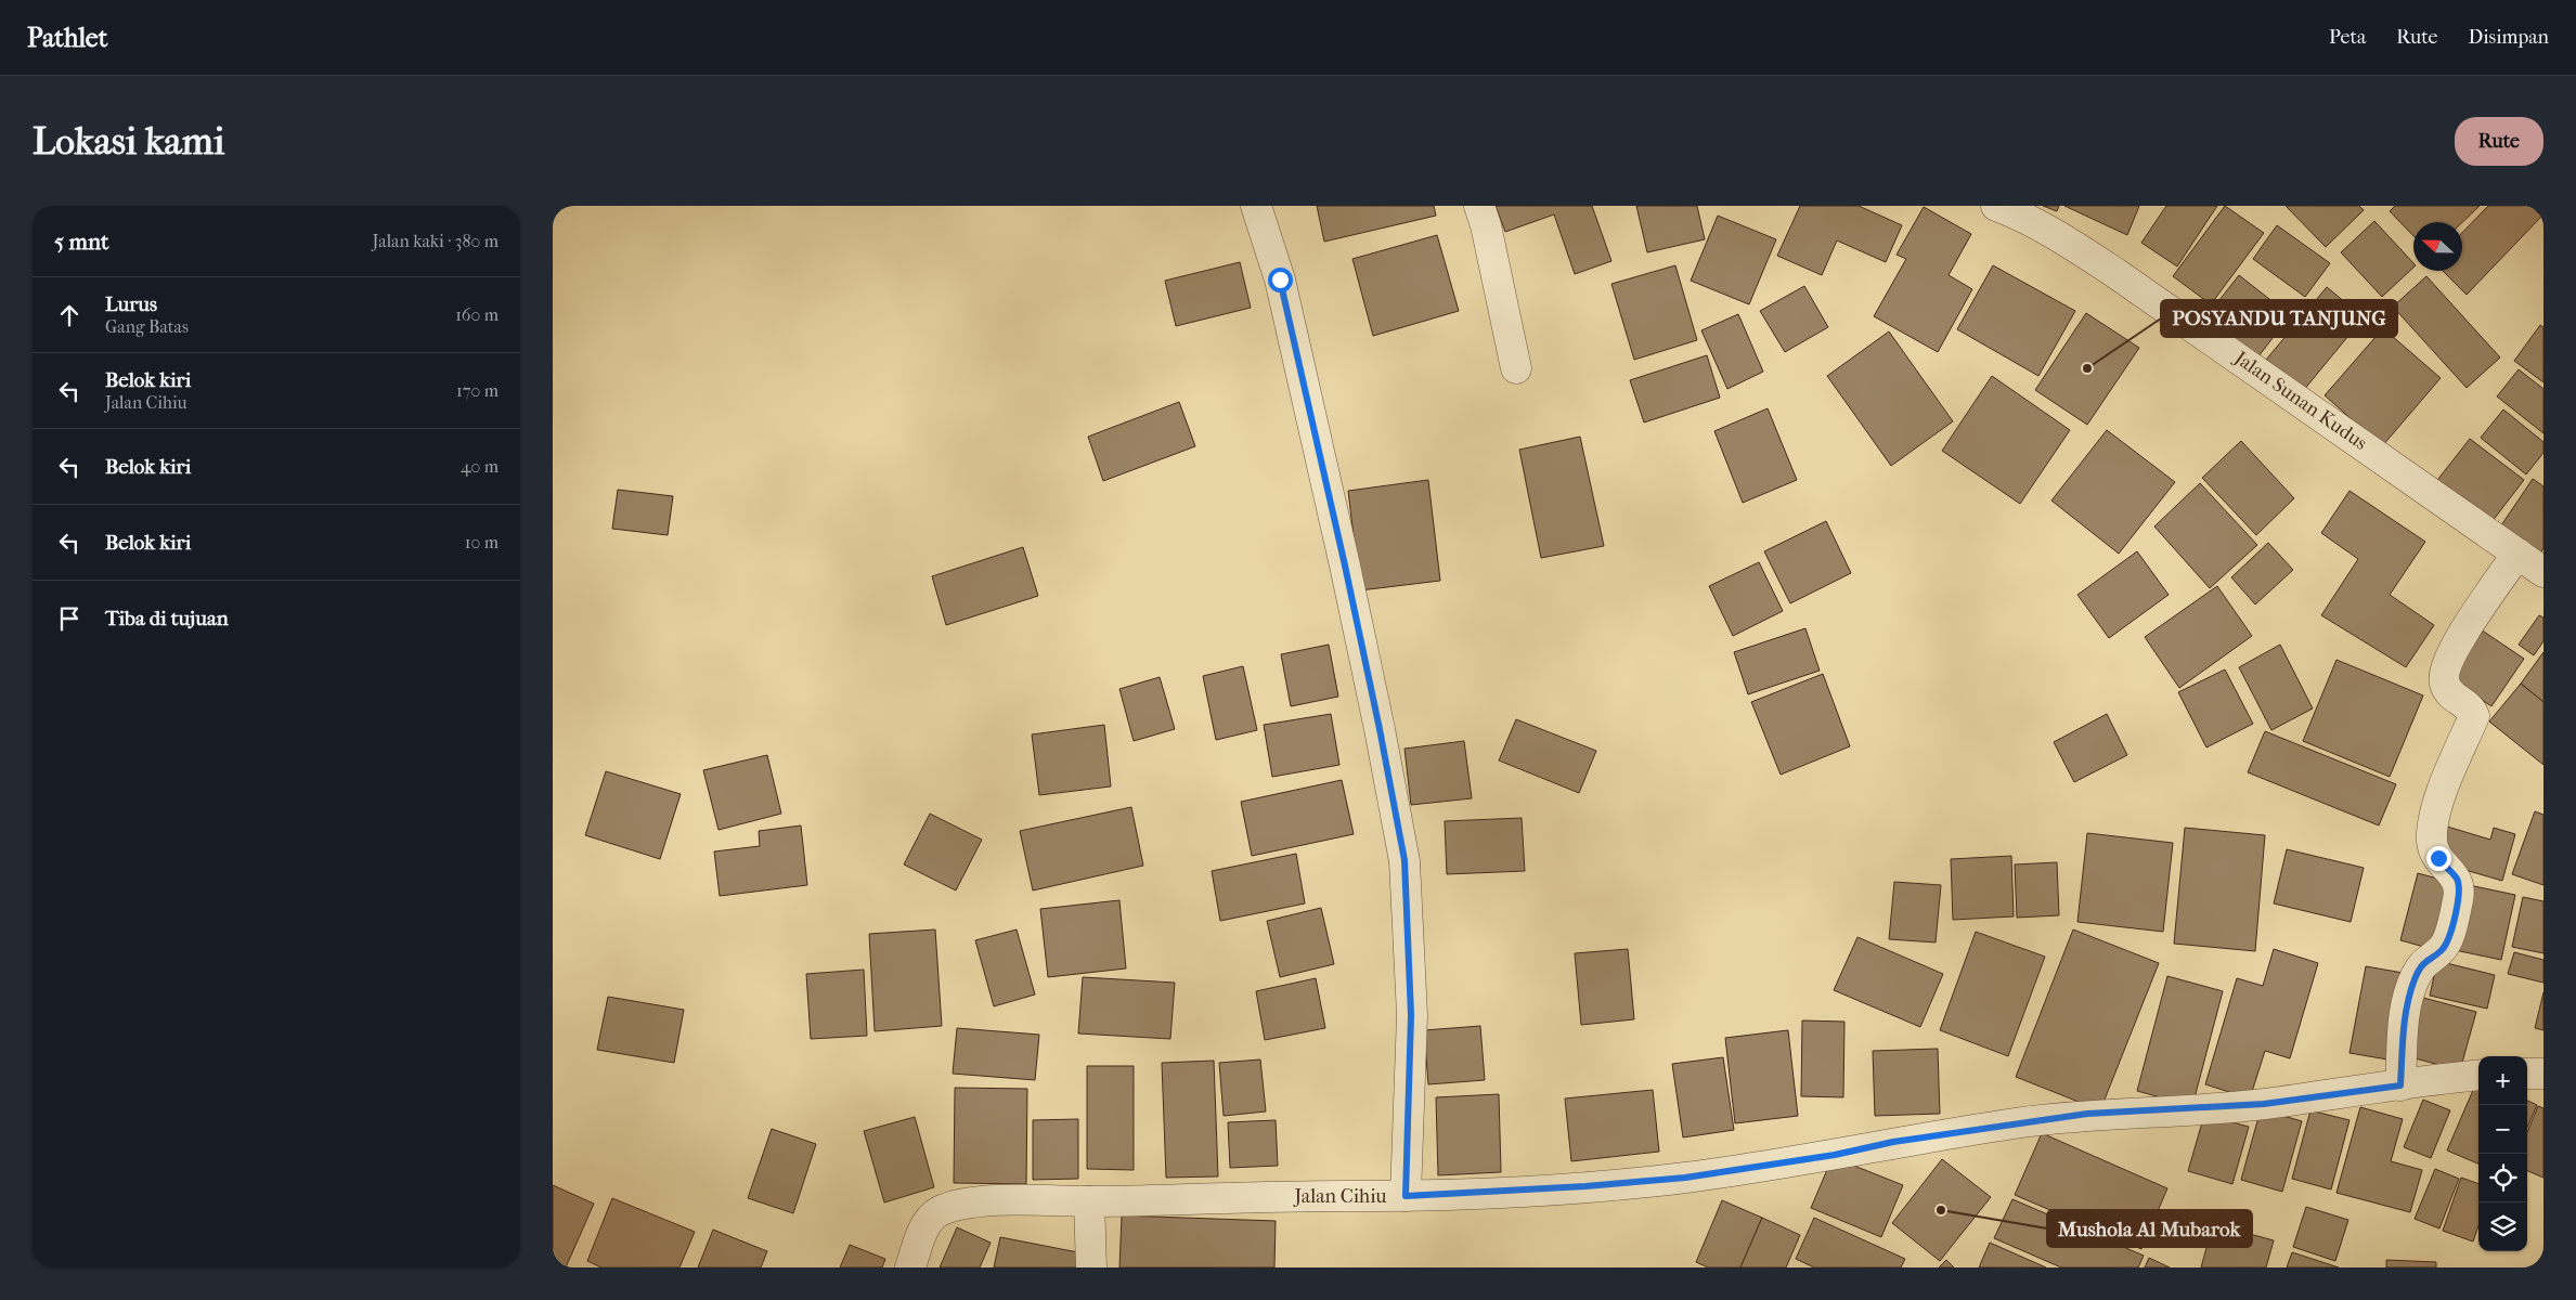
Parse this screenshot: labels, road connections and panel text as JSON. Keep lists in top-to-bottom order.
{
  "streets": {
    "street": ["Jalan Sunan Kudus", "Jalan Cihiu"]
  },
  "places": ["POSYANDU TANJUNG", "Mushola Al Mubarok"],
  "north": "left",
  "page": {
    "header": "Pathlet",
    "nav": ["Peta", "Rute", "Disimpan"],
    "buttons": "Rute",
    "title": "Lokasi kami",
    "heading": ["5 mnt", "Jalan kaki · 380 m"],
    "list": [
      ["Lurus", "Gang Batas", "160 m"],
      ["Belok kiri", "Jalan Cihiu", "170 m"],
      ["Belok kiri", "40 m"],
      ["Belok kiri", "10 m"],
      "Tiba di tujuan"
    ],
    "map_buttons": ["+", "−"]
  }
}
